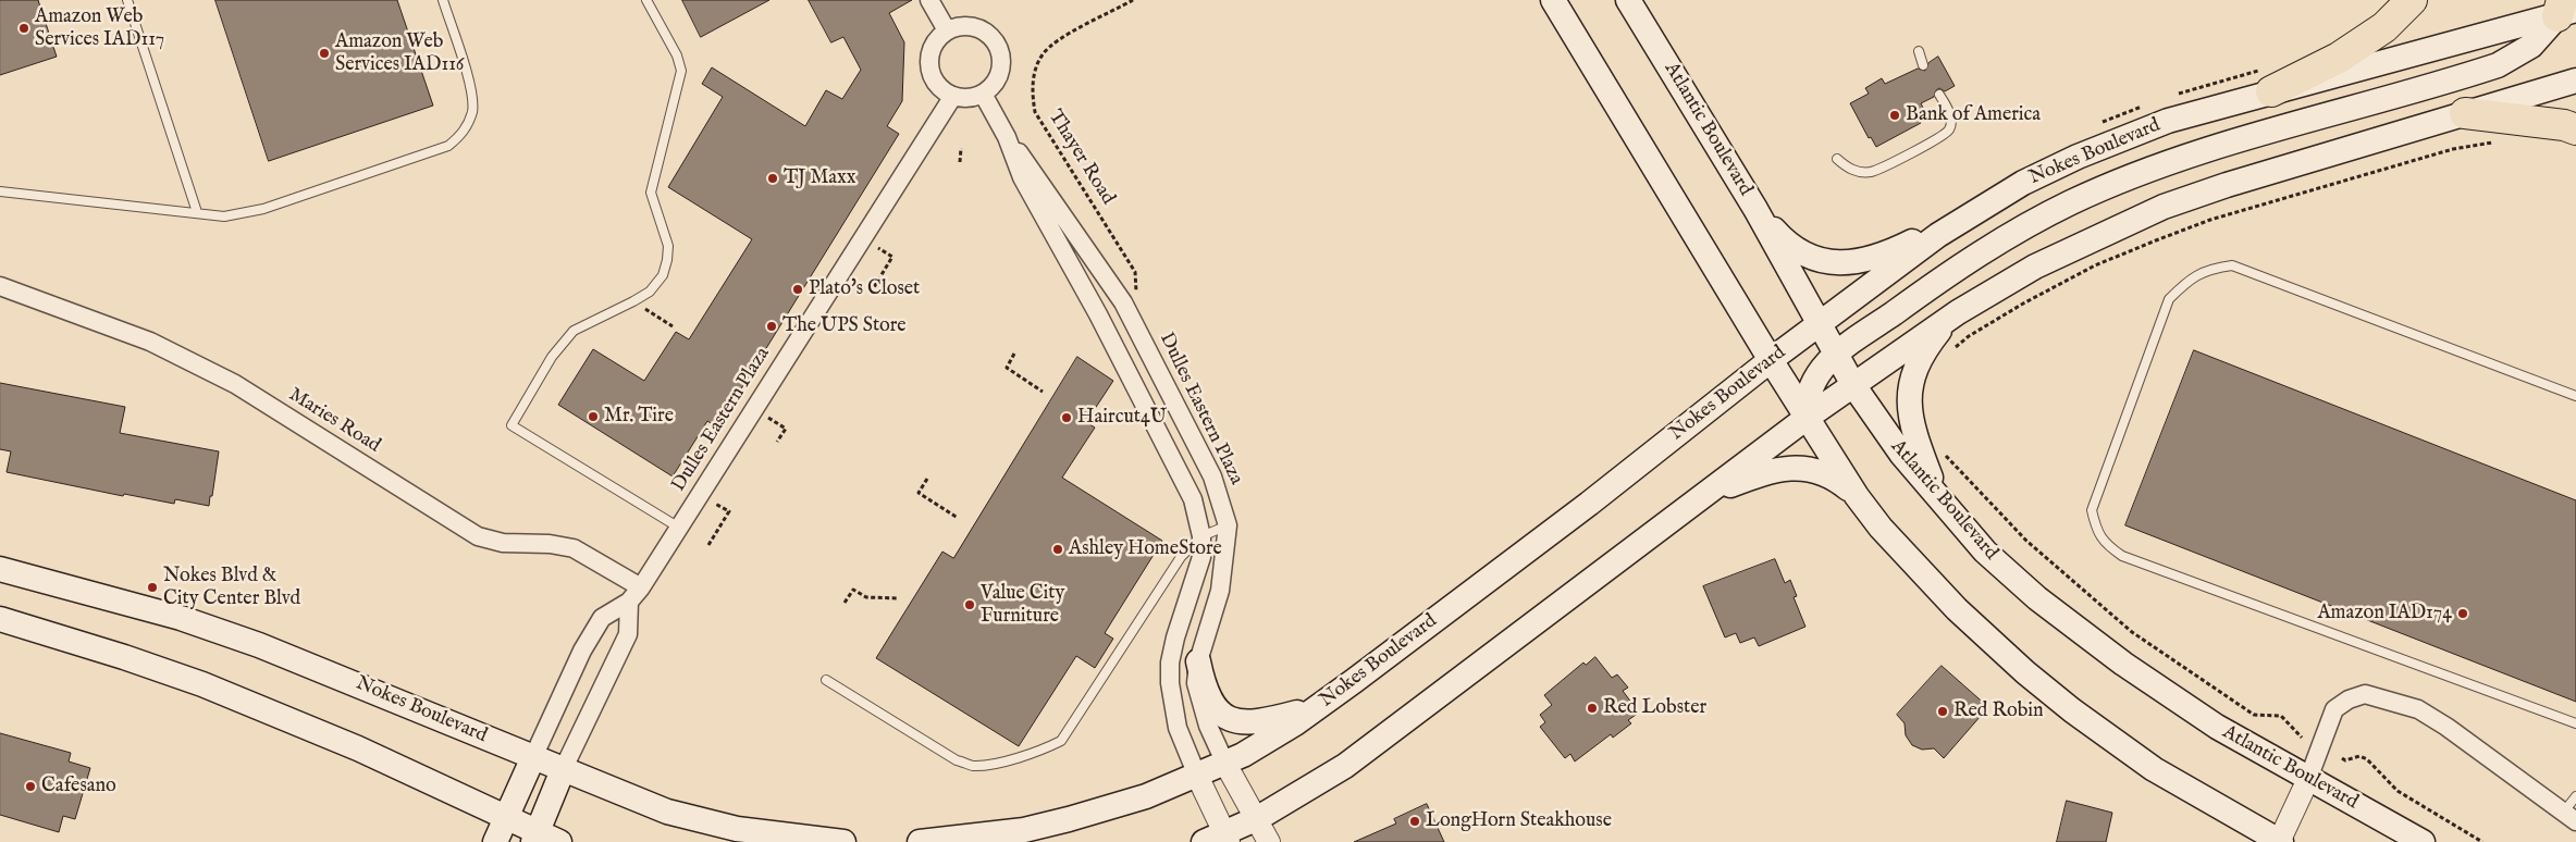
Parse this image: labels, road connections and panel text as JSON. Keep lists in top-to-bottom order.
{
  "streets": {
    "main road": ["Atlantic Boulevard", "Nokes Boulevard"],
    "street": ["Dulles Eastern Plaza", "Maries Road"],
    "path": ["Thayer Road"]
  },
  "crossings": [
    ["Atlantic Boulevard", "Nokes Boulevard"],
    ["Nokes Boulevard", "Dulles Eastern Plaza"],
    ["Thayer Road", "Dulles Eastern Plaza"],
    ["Dulles Eastern Plaza", "Maries Road"]
  ],
  "places": [
    "Amazon Web Services IAD117",
    "Amazon Web Services IAD116",
    "Bank of America",
    "TJ Maxx",
    "Plato's Closet",
    "The UPS Store",
    "Mr. Tire",
    "Haircut4U",
    "Ashley HomeStore",
    "Nokes Blvd & City Center Blvd",
    "Value City Furniture",
    "Amazon IAD174",
    "Red Lobster",
    "Red Robin",
    "Cafesano",
    "LongHorn Steakhouse"
  ]
}
